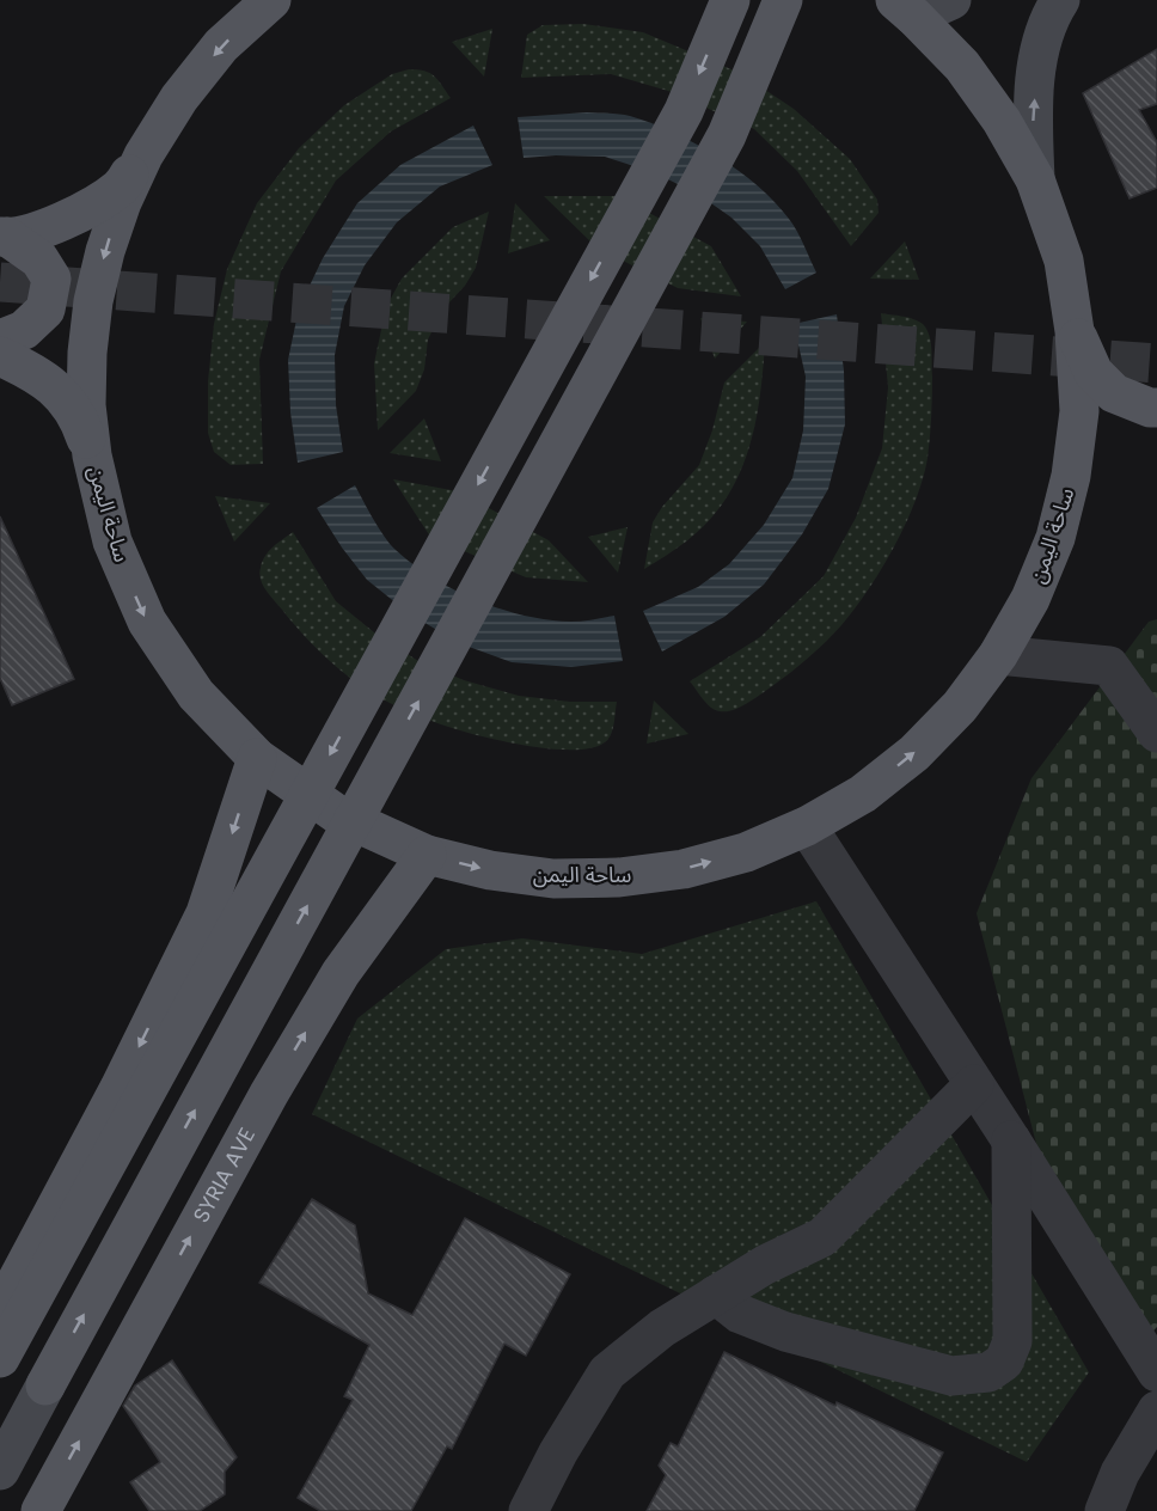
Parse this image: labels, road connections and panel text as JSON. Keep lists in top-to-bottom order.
{
  "streets": {
    "main road": ["ساحة اليمن", "SYRIA AVE"]
  },
  "crossings": [
    ["ساحة اليمن", "SYRIA AVE"]
  ]
}
